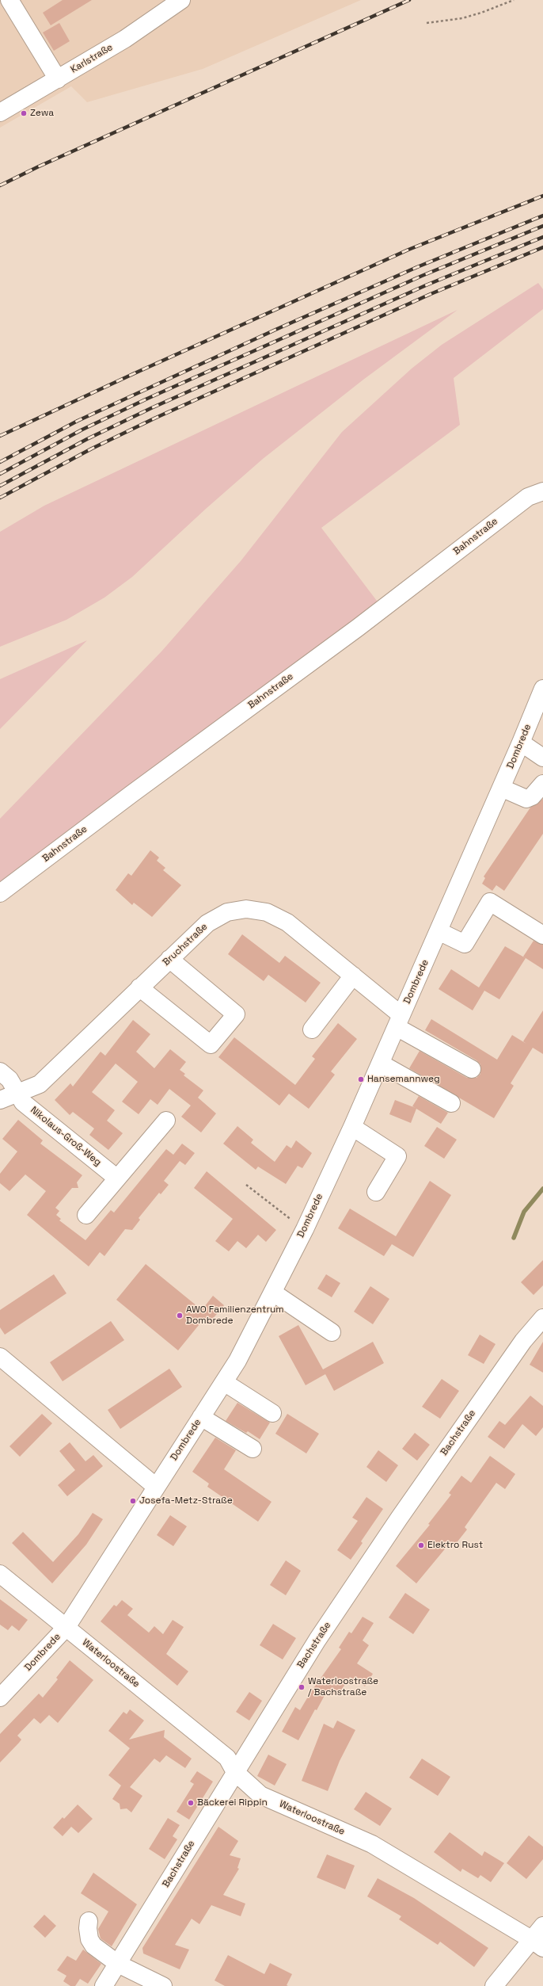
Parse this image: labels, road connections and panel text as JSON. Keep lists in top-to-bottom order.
{
  "streets": {
    "street": [
      "Karlstraße",
      "Bahnstraße",
      "Dombrede",
      "Bruchstraße",
      "Nikolaus-Groß-Weg",
      "Bachstraße",
      "Waterloostraße"
    ]
  },
  "crossings": [
    ["Dombrede", "Bruchstraße"],
    ["Dombrede", "Waterloostraße"],
    ["Bruchstraße", "Nikolaus-Groß-Weg"],
    ["Bachstraße", "Waterloostraße"]
  ],
  "places": [
    "Zewa",
    "Hansemannweg",
    "AWO Familienzentrum Dombrede",
    "Josefa-Metz-Straße",
    "Elektro Rust",
    "Waterloostraße / Bachstraße",
    "Bäckerei Rippin"
  ]
}
